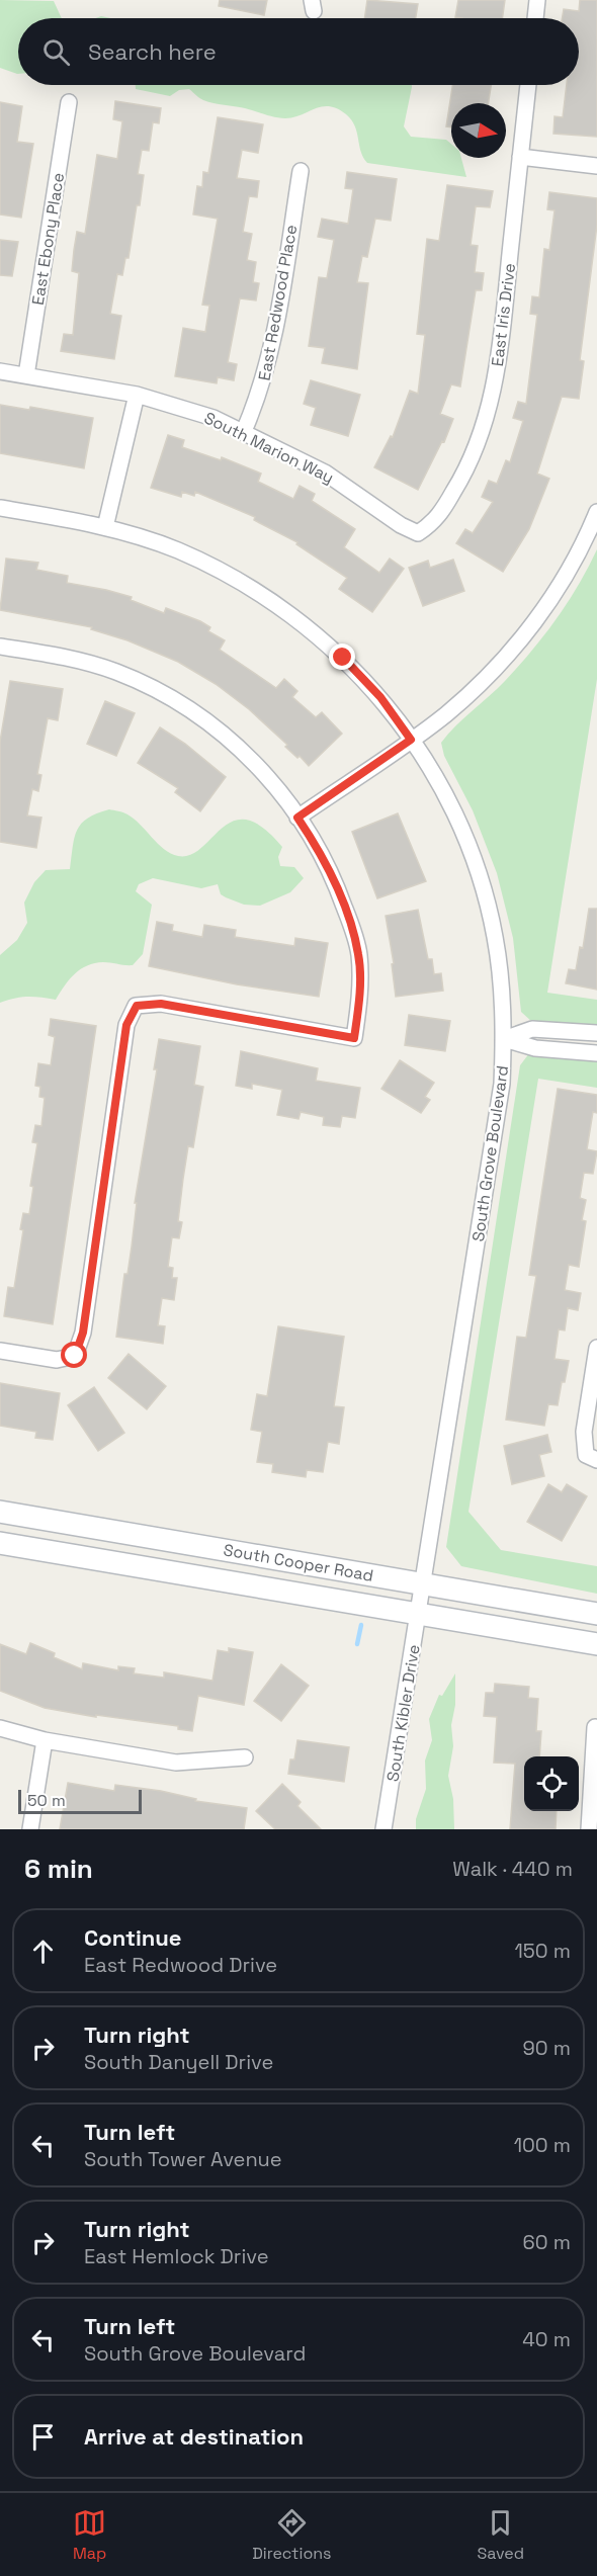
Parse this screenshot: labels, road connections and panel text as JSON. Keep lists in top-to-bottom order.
{
  "streets": {
    "main road": ["South Cooper Road"],
    "street": [
      "East Ebony Place",
      "East Redwood Place",
      "East Iris Drive",
      "South Marion Way",
      "South Grove Boulevard",
      "South Kibler Drive"
    ]
  },
  "crossings": [
    ["East Ebony Place", "South Marion Way"],
    ["East Redwood Place", "South Marion Way"],
    ["East Iris Drive", "South Marion Way"],
    ["South Grove Boulevard", "South Cooper Road"],
    ["South Grove Boulevard", "South Kibler Drive"],
    ["South Cooper Road", "South Kibler Drive"]
  ],
  "scale_bar": "50 m",
  "north": "right",
  "page": {
    "search": "Search here",
    "scale": "50 m",
    "heading": ["6 min", "Walk · 440 m"],
    "list": [
      ["Continue", "East Redwood Drive", "150 m"],
      ["Turn right", "South Danyell Drive", "90 m"],
      ["Turn left", "South Tower Avenue", "100 m"],
      ["Turn right", "East Hemlock Drive", "60 m"],
      ["Turn left", "South Grove Boulevard", "40 m"],
      "Arrive at destination"
    ],
    "nav": ["Map", "Directions", "Saved"]
  }
}
